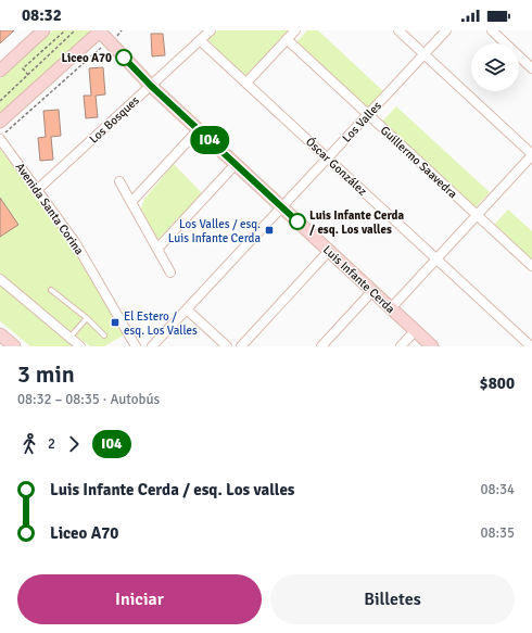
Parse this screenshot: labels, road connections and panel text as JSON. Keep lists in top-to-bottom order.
{
  "streets": {
    "street": [
      "Los Bosques",
      "Los Valles",
      "Guillermo Saavedra",
      "Óscar González",
      "Avenida Santa Corina",
      "Luis Infante Cerda"
    ]
  },
  "crossings": [
    ["Los Bosques", "Óscar González"],
    ["Los Bosques", "Avenida Santa Corina"],
    ["Los Bosques", "Luis Infante Cerda"],
    ["Los Valles", "Guillermo Saavedra"],
    ["Los Valles", "Óscar González"],
    ["Los Valles", "Luis Infante Cerda"]
  ],
  "places": {
    "other": ["Liceo A70", "Luis Infante Cerda / esq. Los valles"],
    "transit": ["Los Valles / esq. Luis Infante Cerda", "El Estero / esq. Los Valles"]
  },
  "lines": ["bus line I04"],
  "page": {
    "status": "08:32",
    "on_map": "I04",
    "heading": ["3 min", "08:32 – 08:35 · Autobús", "$800"],
    "legs": ["2", "I04"],
    "list": [
      {
        "name": "Luis Infante Cerda / esq. Los valles",
        "value": "08:34"
      },
      {
        "name": "Liceo A70",
        "value": "08:35"
      }
    ],
    "buttons": ["Iniciar", "Billetes"]
  }
}
